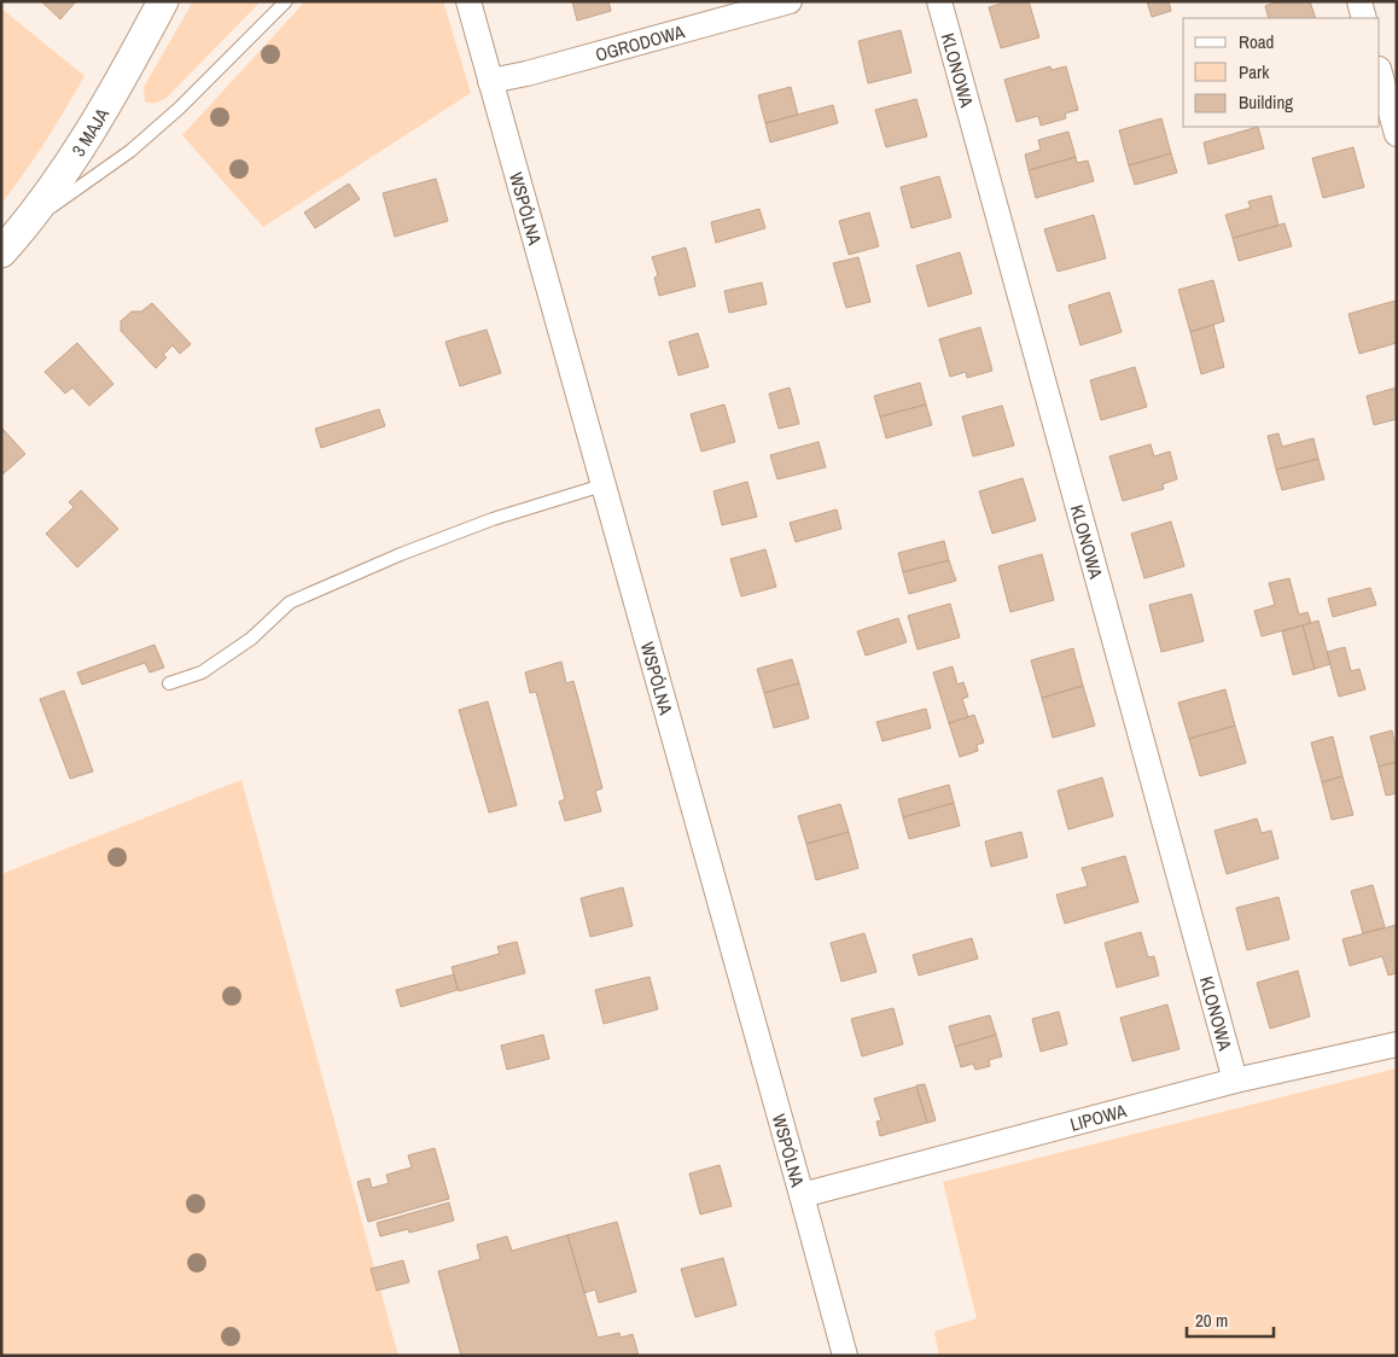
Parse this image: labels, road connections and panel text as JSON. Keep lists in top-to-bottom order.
{
  "streets": {
    "street": [
      "OGRODOWA",
      "KLONOWA",
      "3 MAJA",
      "WSPÓLNA",
      "LIPOWA"
    ]
  },
  "crossings": [
    ["OGRODOWA", "WSPÓLNA"],
    ["KLONOWA", "LIPOWA"],
    ["WSPÓLNA", "LIPOWA"]
  ],
  "legend": ["Road", "Park", "Building"],
  "scale_bar": "20 m"
}
